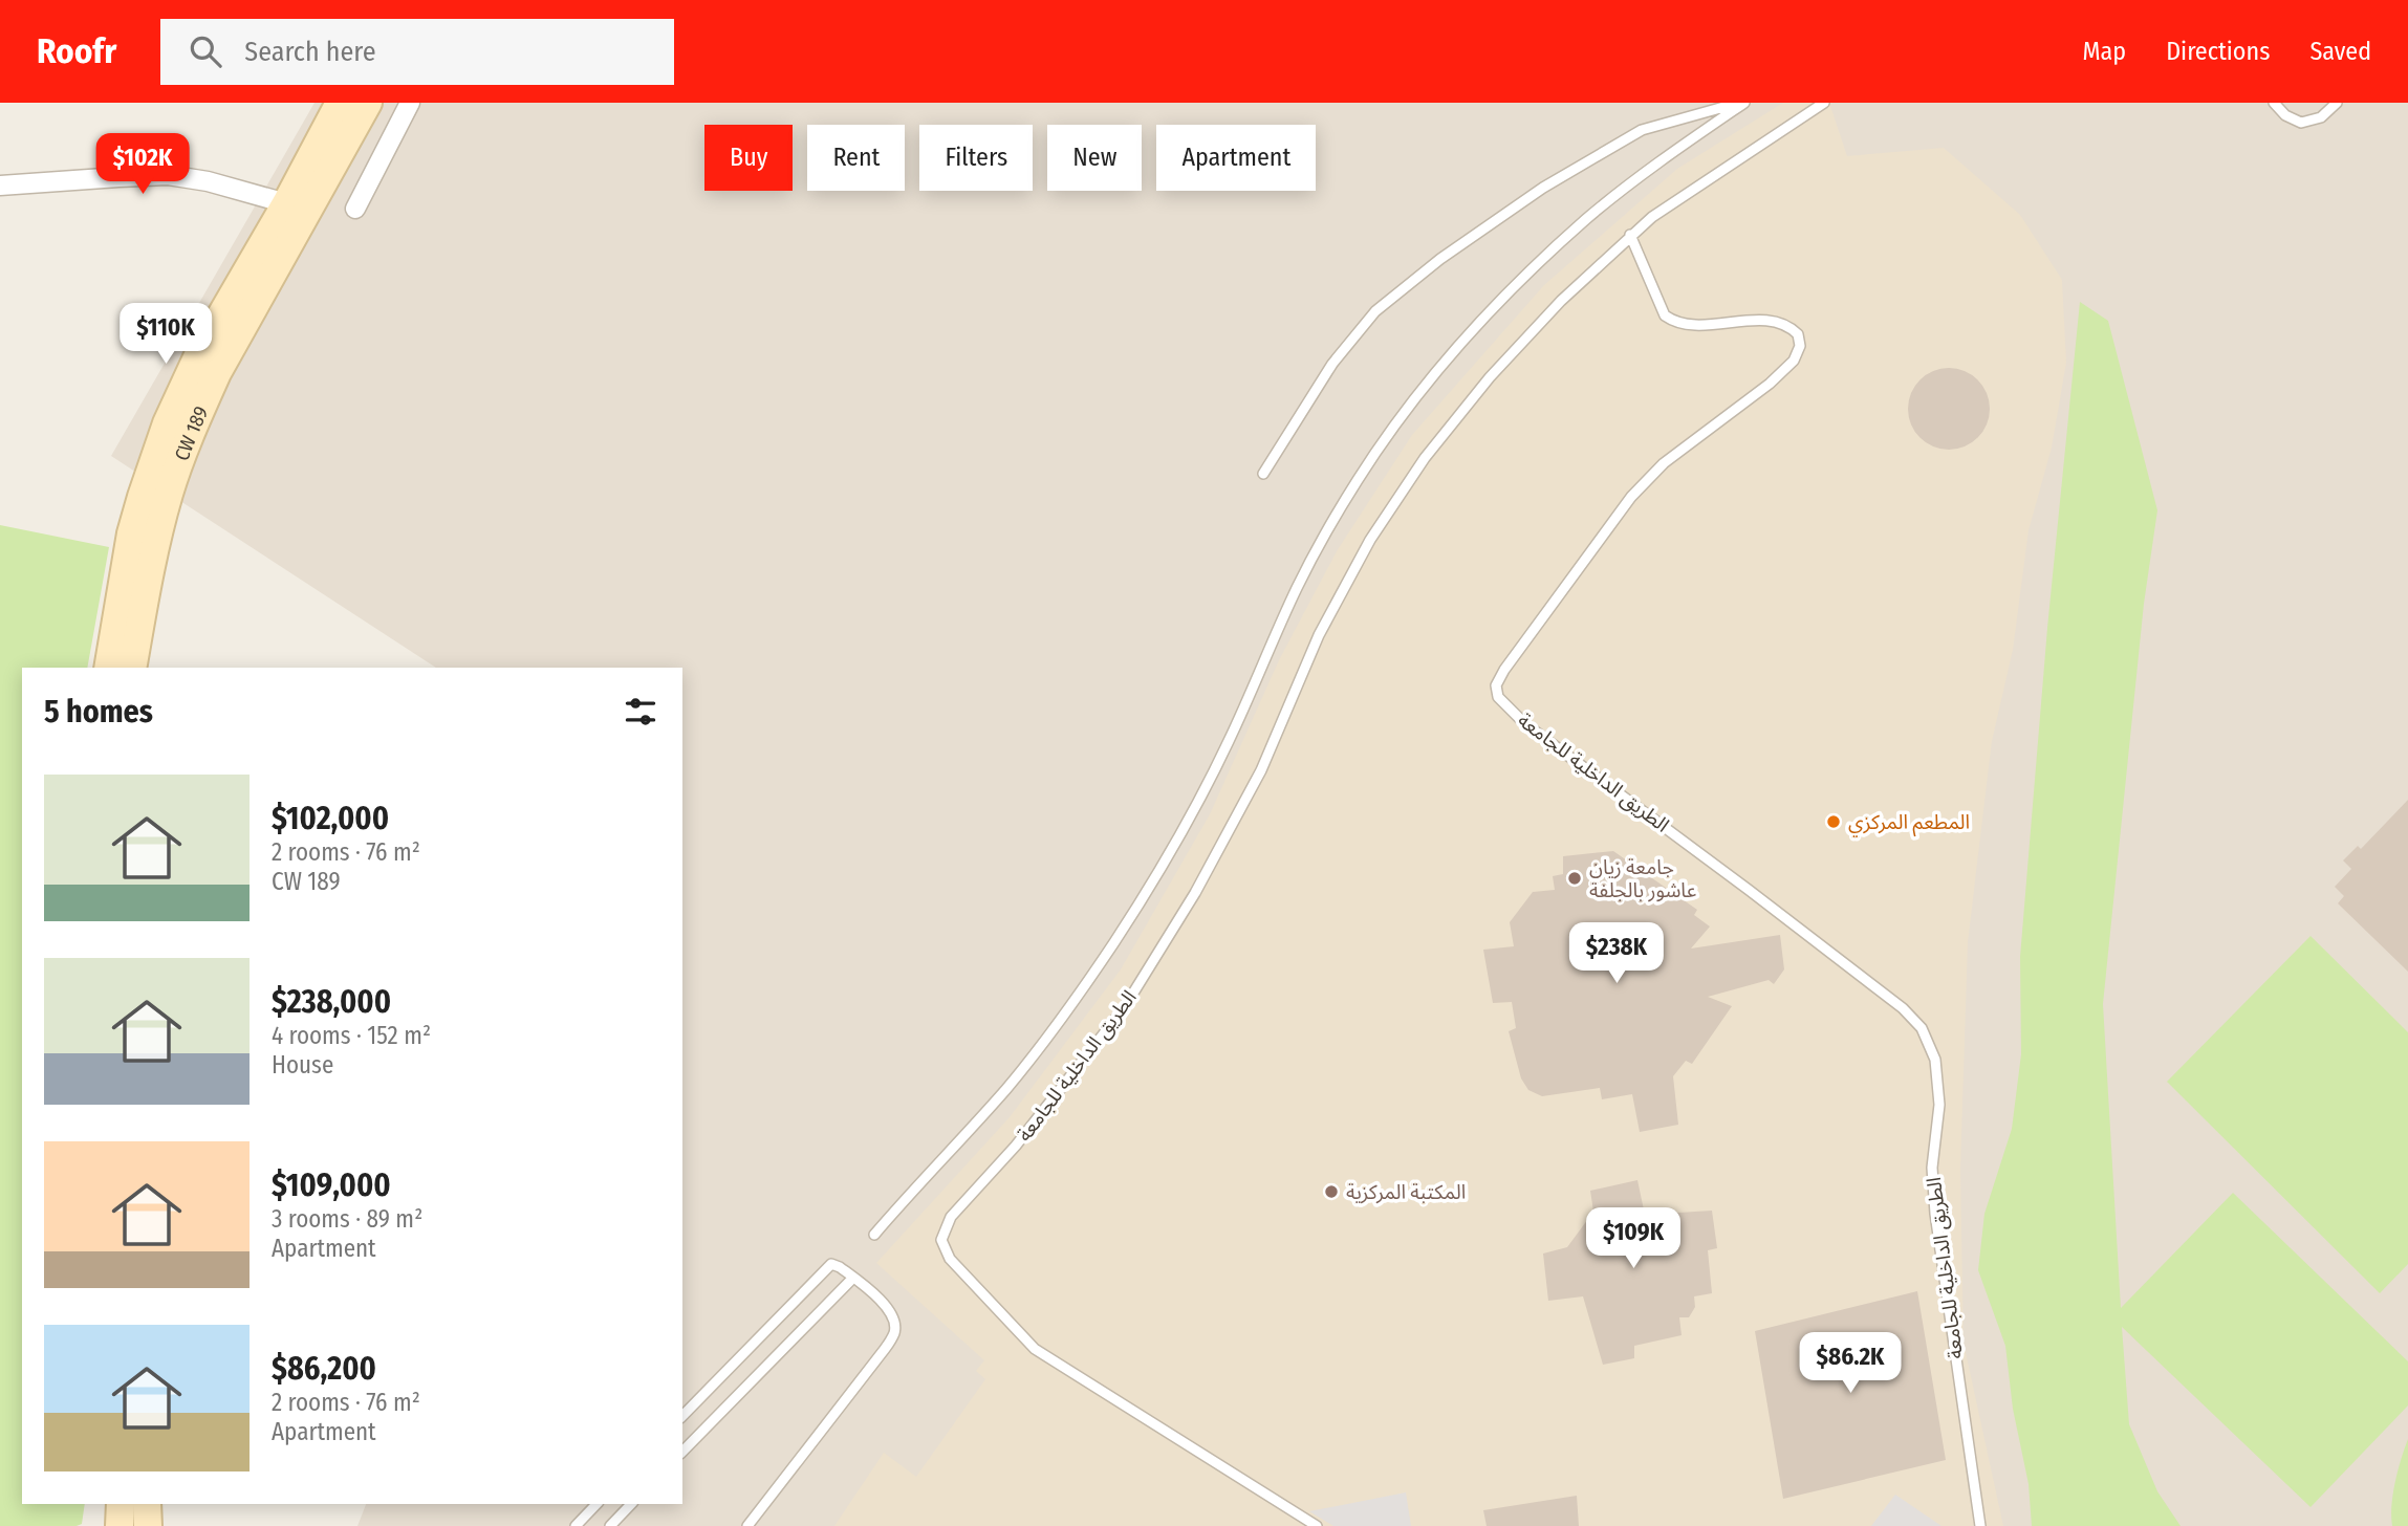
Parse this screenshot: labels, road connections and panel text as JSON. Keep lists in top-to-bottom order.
{
  "streets": {
    "main road": ["CW 189"],
    "lane": ["الطريق الداخلية للجامعة"]
  },
  "places": ["المطعم المركزي", "جامعة زيان عاشور بالجلفة", "المكتبة المركزية"],
  "page": {
    "header": "Roofr",
    "search": "Search here",
    "nav": ["Map", "Directions", "Saved"],
    "chip": [
      "Buy",
      "Rent",
      "Filters",
      "New",
      "Apartment"
    ],
    "price": [
      "$102K",
      "$110K",
      "$238K",
      "$109K",
      "$86.2K"
    ],
    "heading": "5 homes",
    "list": [
      {
        "name": "$102,000",
        "note": "2 rooms · 76 m² · CW 189"
      },
      {
        "name": "$238,000",
        "note": "4 rooms · 152 m² · House"
      },
      {
        "name": "$109,000",
        "note": "3 rooms · 89 m² · Apartment"
      },
      {
        "name": "$86,200",
        "note": "2 rooms · 76 m² · Apartment"
      }
    ]
  }
}
